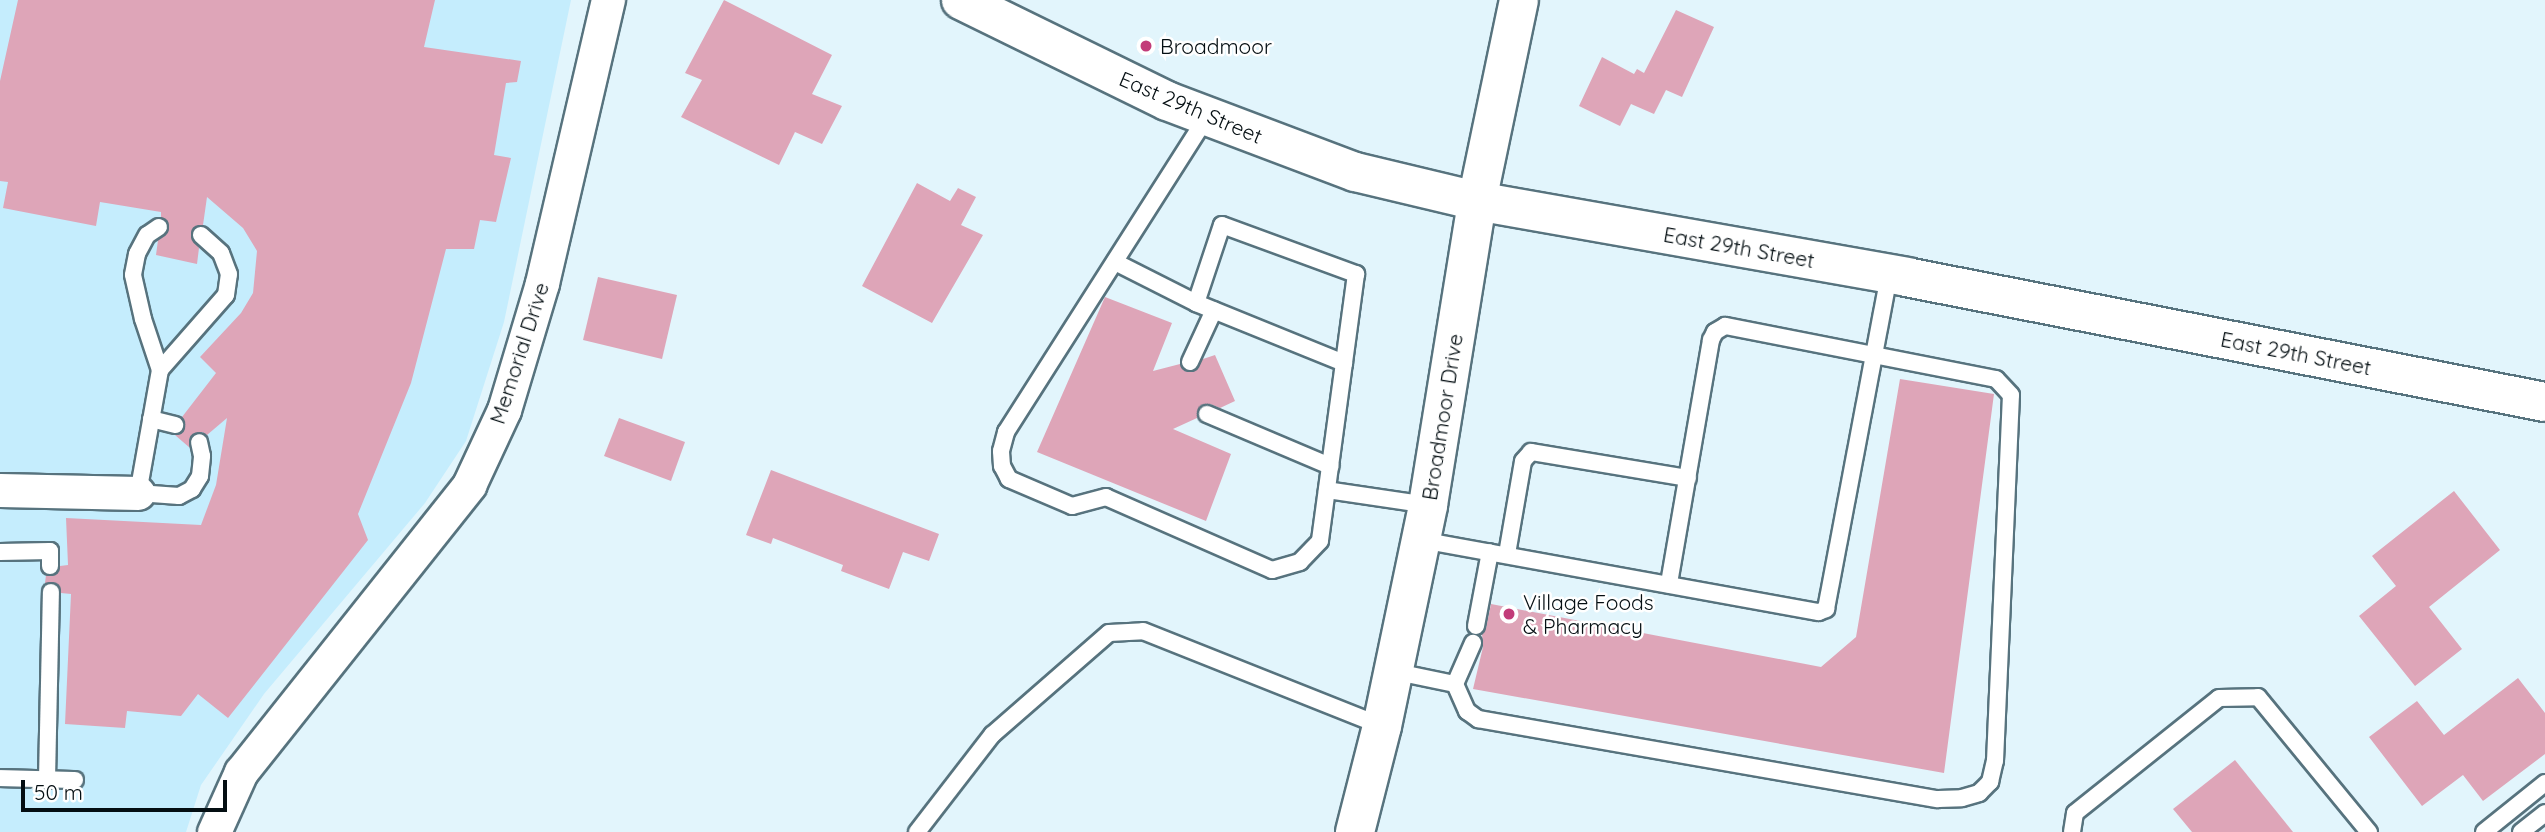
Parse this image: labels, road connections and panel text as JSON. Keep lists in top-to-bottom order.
{
  "streets": {
    "main road": ["East 29th Street", "Broadmoor Drive"],
    "street": ["Memorial Drive"]
  },
  "crossings": [
    ["East 29th Street", "Broadmoor Drive"]
  ],
  "places": ["Broadmoor", "Village Foods & Pharmacy"],
  "scale_bar": "50 m"
}
